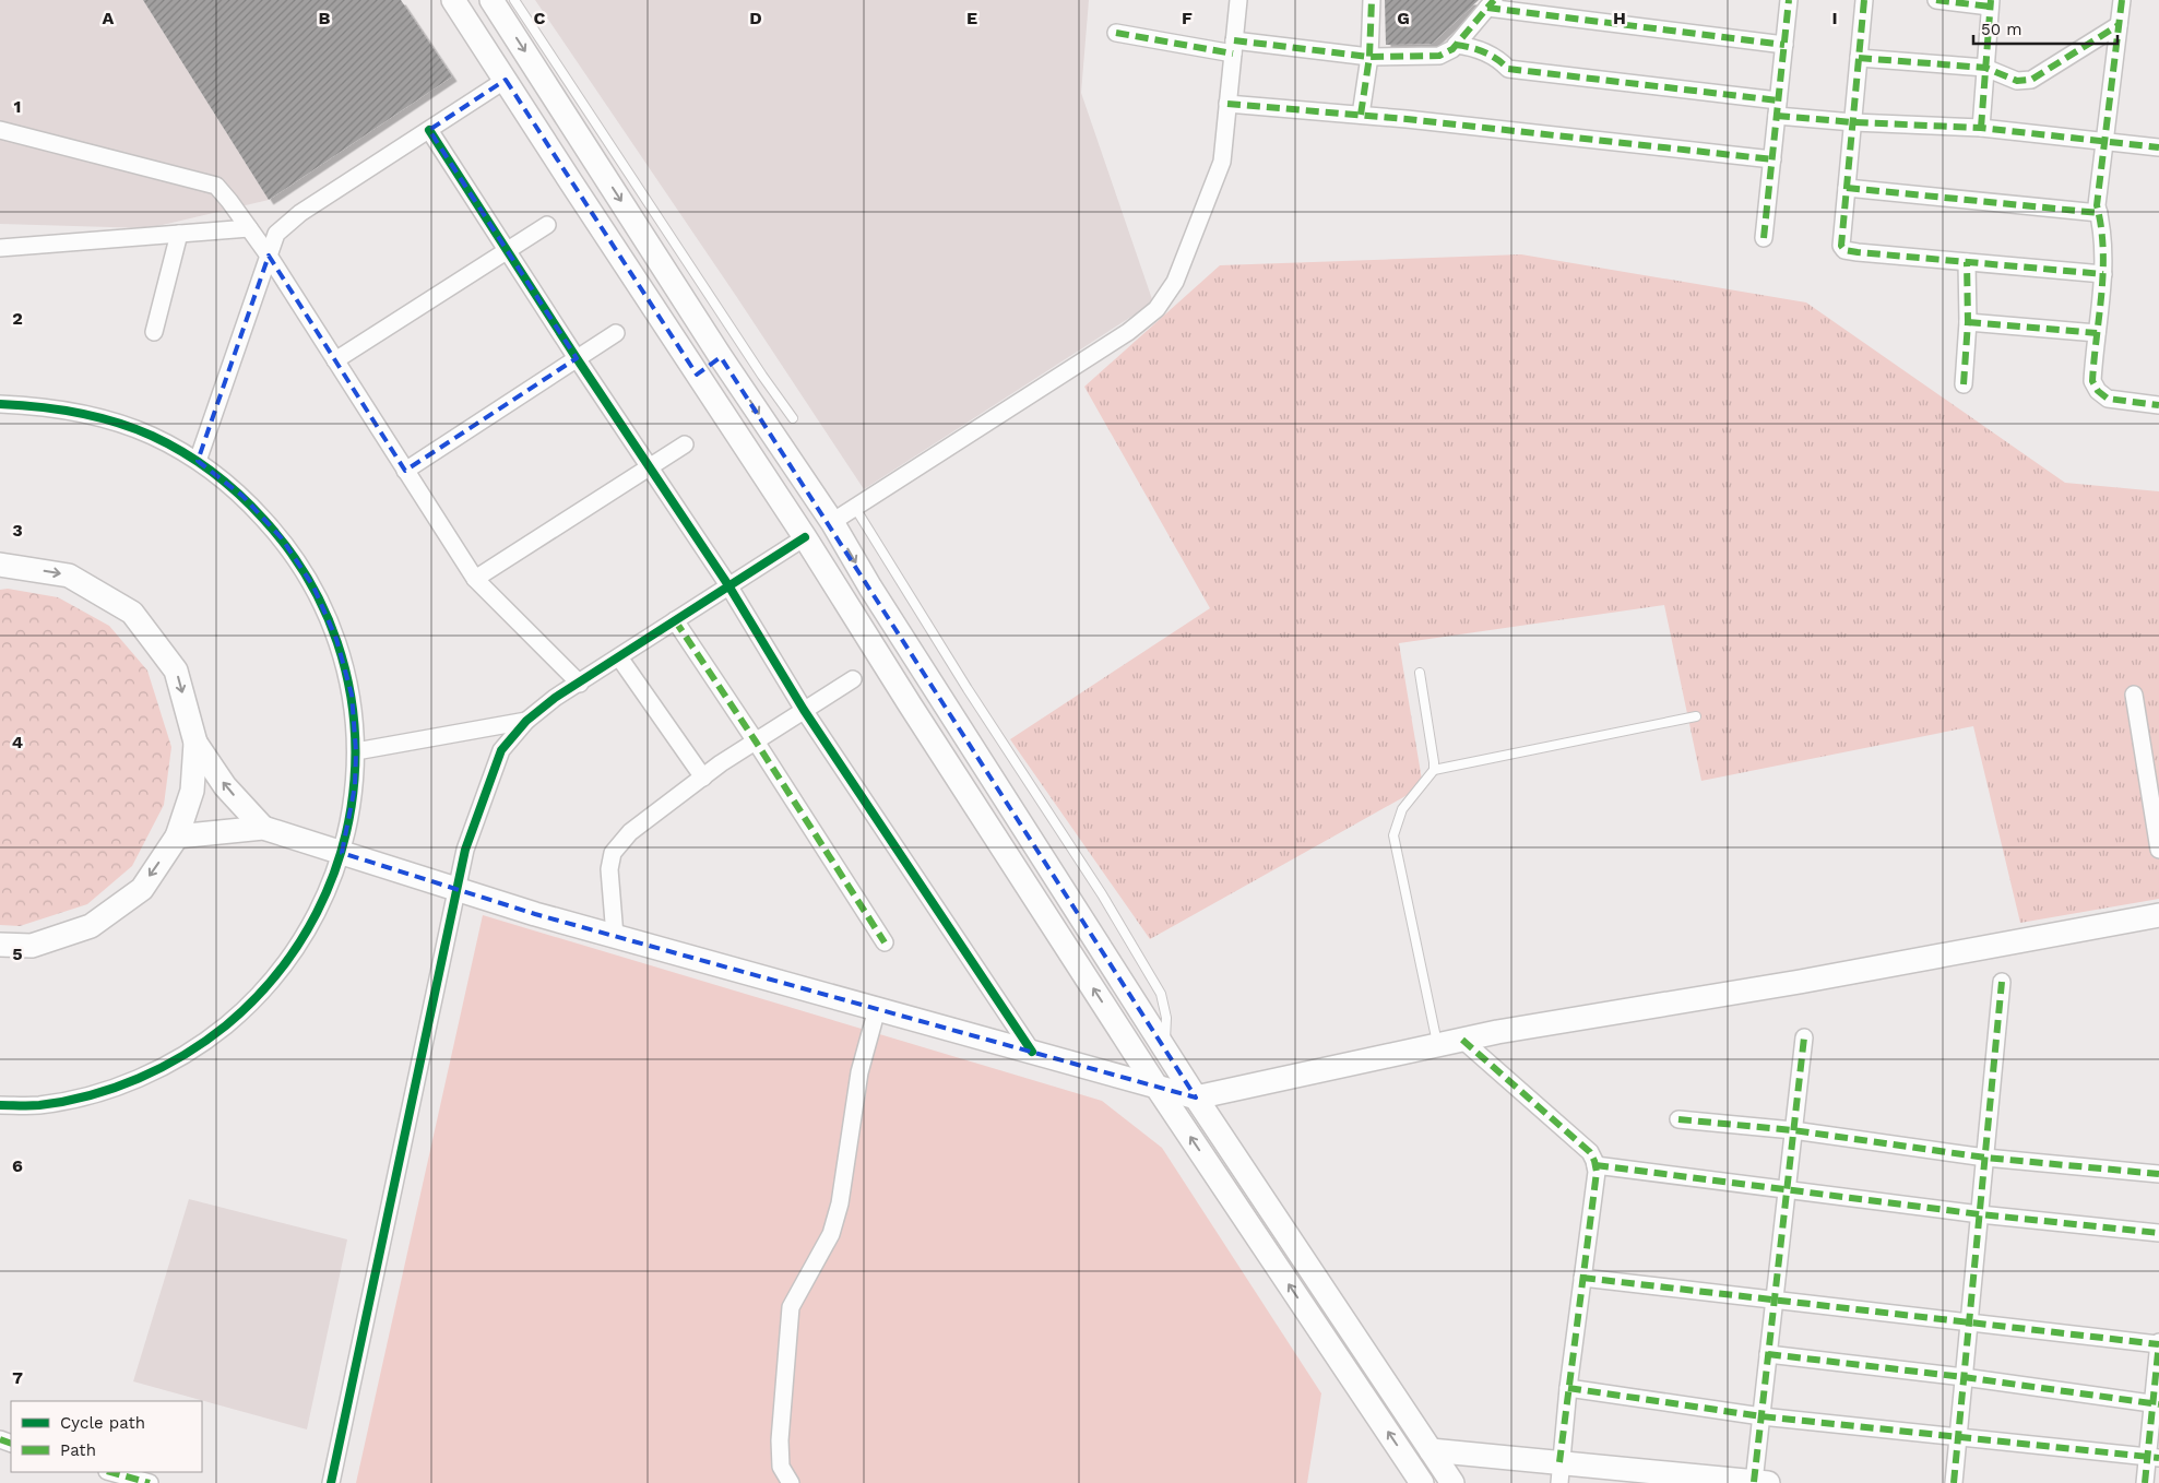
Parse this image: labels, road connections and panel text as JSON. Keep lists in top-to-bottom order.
{
  "legend": ["Cycle path", "Path"],
  "scale_bar": "50 m",
  "grid": {
    "columns": [
      "A",
      "B",
      "C",
      "D",
      "E",
      "F",
      "G",
      "H",
      "I"
    ],
    "rows": [
      "1",
      "2",
      "3",
      "4",
      "5",
      "6",
      "7"
    ]
  }
}
